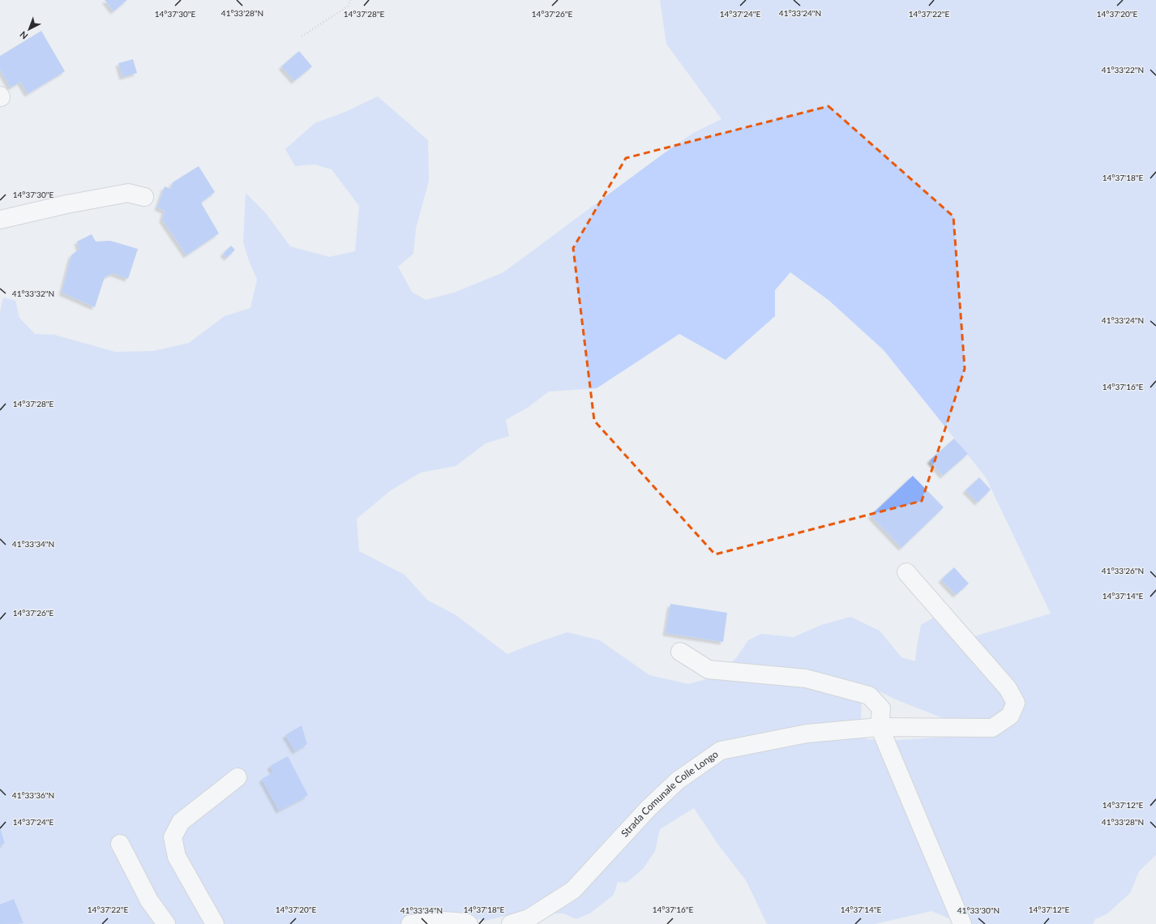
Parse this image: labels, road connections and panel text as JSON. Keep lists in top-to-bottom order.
{
  "streets": {
    "street": ["Strada Comunale Colle Longo"]
  },
  "north": "bottom left",
  "coordinates": [
    "41°33'28\"N",
    "41°33'24\"N",
    "14°37'30\"E",
    "14°37'28\"E",
    "14°37'26\"E",
    "14°37'24\"E",
    "14°37'22\"E",
    "14°37'20\"E",
    "41°33'22\"N",
    "14°37'18\"E",
    "41°33'32\"N",
    "14°37'16\"E",
    "41°33'34\"N",
    "41°33'26\"N",
    "14°37'14\"E",
    "41°33'36\"N",
    "14°37'12\"E",
    "41°33'30\"N"
  ]
}
